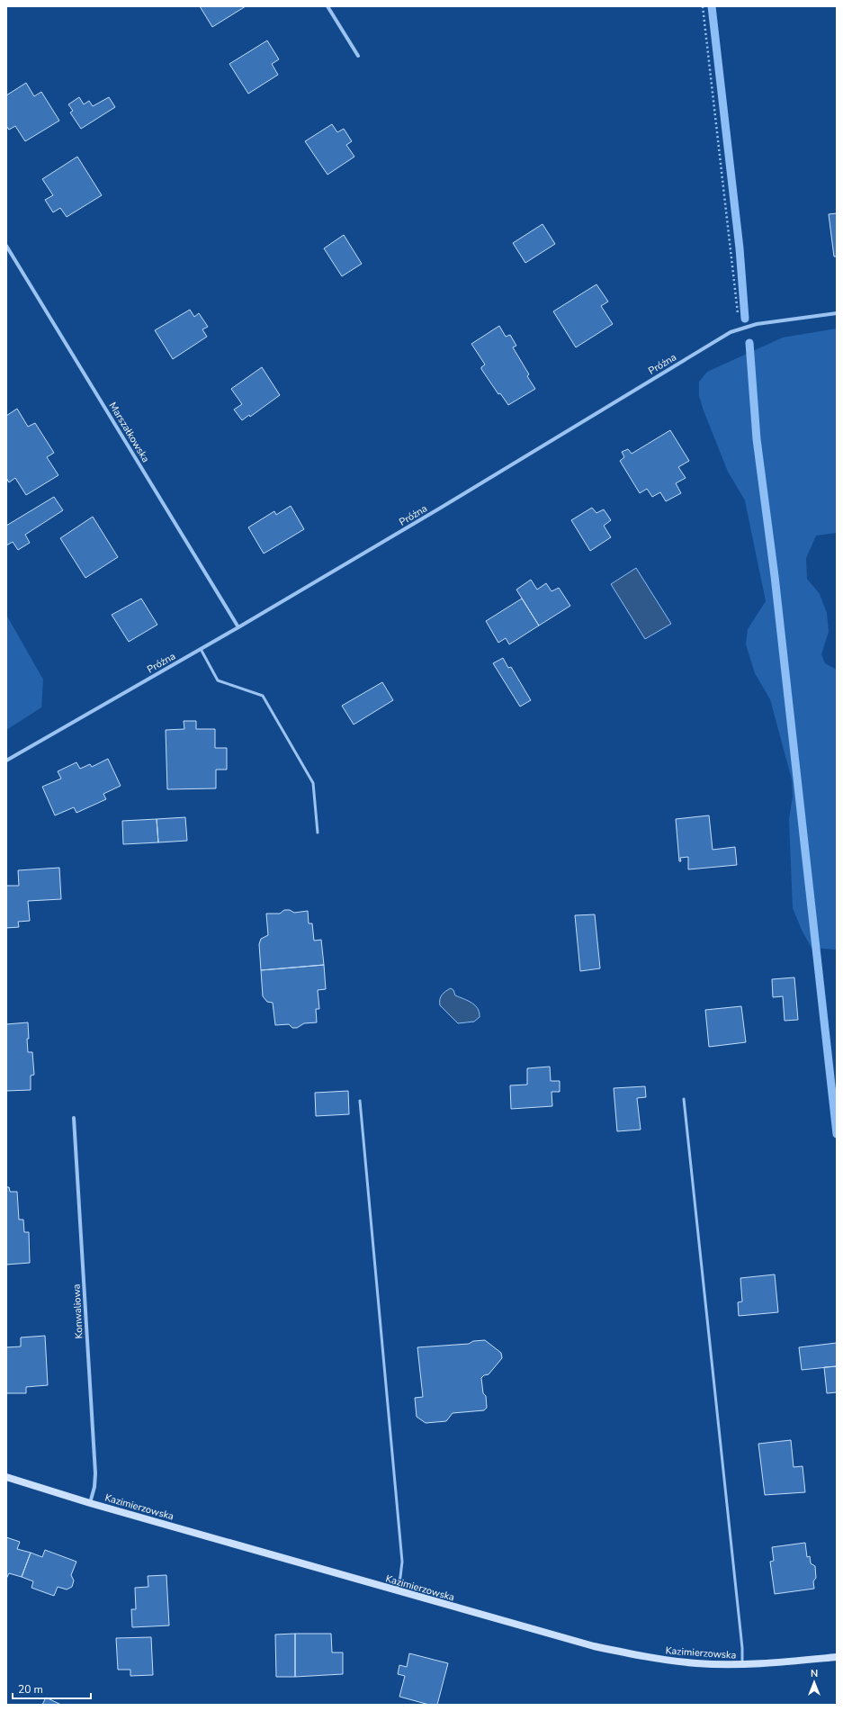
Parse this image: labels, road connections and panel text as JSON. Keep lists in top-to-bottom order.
{
  "streets": {
    "street": [
      "Próżna",
      "Marszałkowska",
      "Konwaliowa",
      "Kazimierzowska"
    ]
  },
  "crossings": [
    ["Próżna", "Marszałkowska"],
    ["Konwaliowa", "Kazimierzowska"]
  ],
  "scale_bar": "20 m",
  "north": "top"
}
